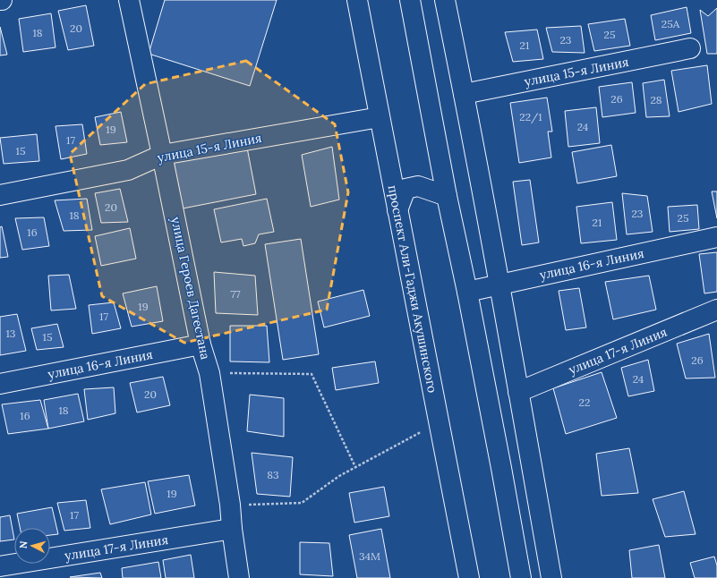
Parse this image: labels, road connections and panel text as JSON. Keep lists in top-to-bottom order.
{
  "streets": {
    "street": [
      "улица 15-я Линия",
      "улица 16-я Линия",
      "улица Героев Дагестана",
      "проспект Али-Гаджи Акушинского",
      "улица 17-я Линия"
    ]
  },
  "crossings": [
    ["улица 15-я Линия", "улица Героев Дагестана"],
    ["улица 15-я Линия", "проспект Али-Гаджи Акушинского"],
    ["улица 16-я Линия", "улица Героев Дагестана"],
    ["улица Героев Дагестана", "улица 17-я Линия"]
  ],
  "house_numbers": [
    "25А",
    "20",
    "18",
    "25",
    "23",
    "21",
    "26",
    "28",
    "22/1",
    "24",
    "19",
    "17",
    "15",
    "20",
    "23",
    "18",
    "25",
    "21",
    "16",
    "77",
    "19",
    "17",
    "13",
    "15",
    "26",
    "24",
    "20",
    "22",
    "18",
    "16",
    "83",
    "19",
    "17",
    "34М"
  ],
  "north": "left"
}
